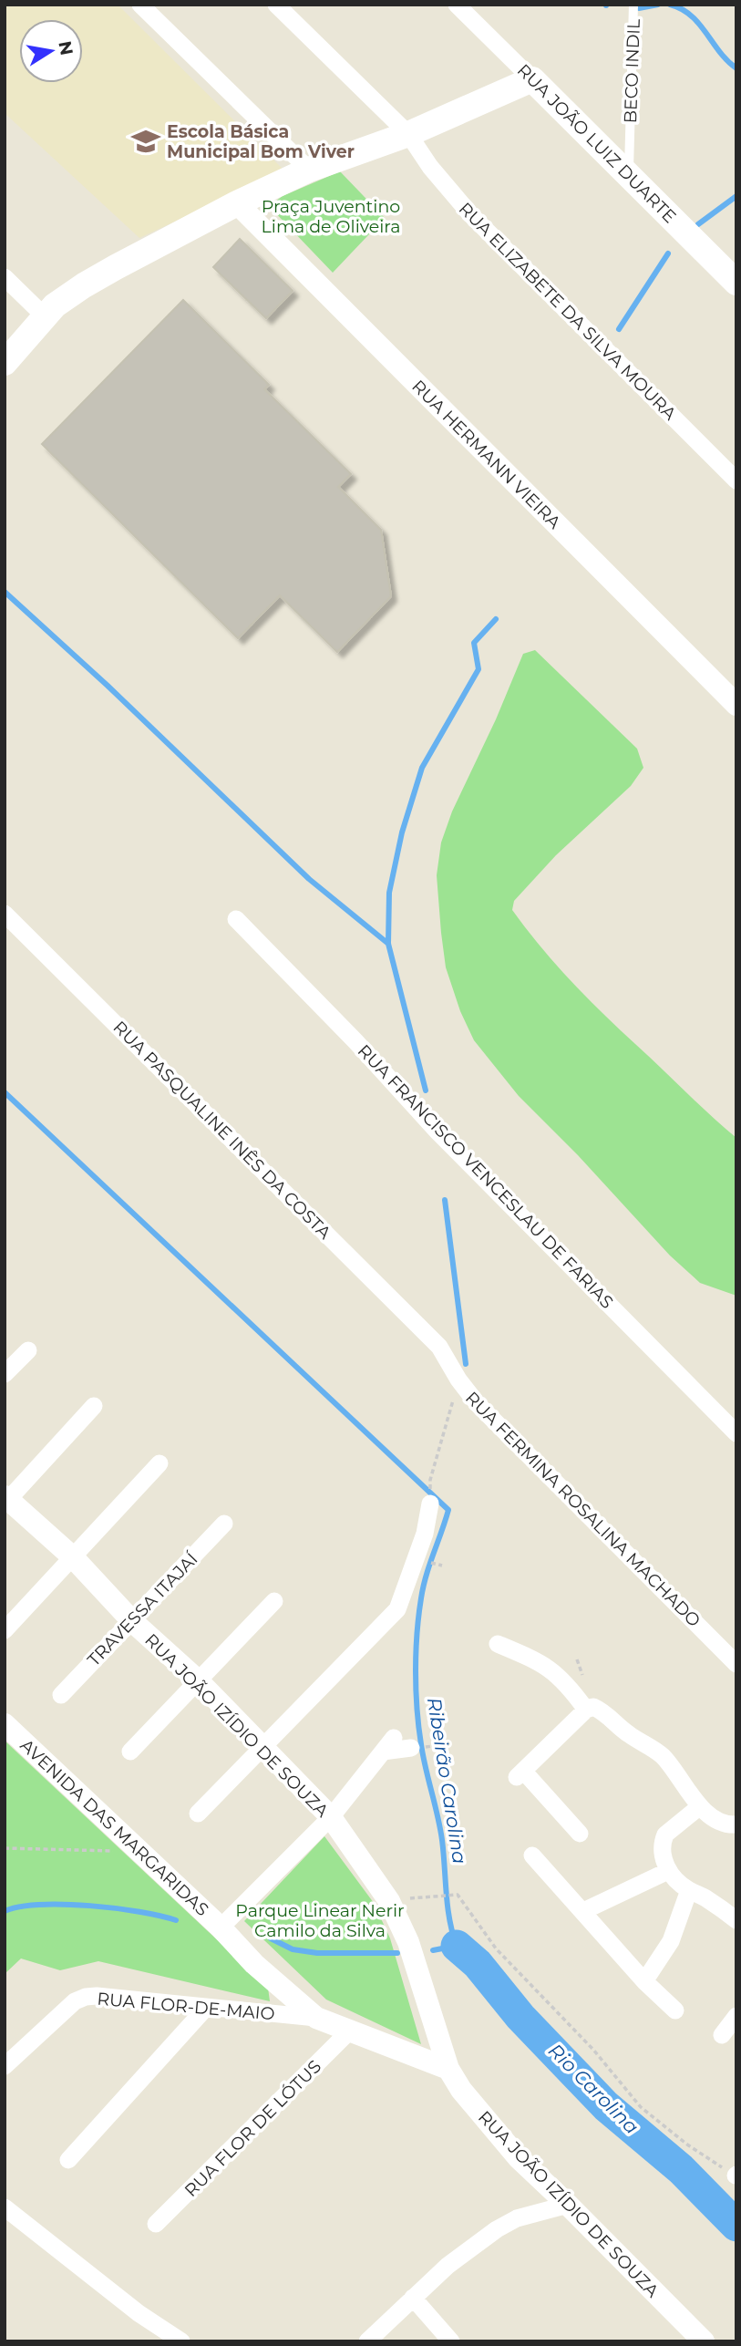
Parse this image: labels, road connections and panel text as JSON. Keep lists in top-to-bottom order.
{
  "streets": {
    "main road": ["RUA JOÃO LUIZ DUARTE"],
    "street": [
      "RUA ELIZABETE DA SILVA MOURA",
      "RUA HERMANN VIEIRA",
      "RUA PASQUALINE INÊS DA COSTA",
      "RUA FRANCISCO VENCESLAU DE FARIAS",
      "RUA FERMINA ROSALINA MACHADO",
      "TRAVESSA ITAJAÍ",
      "RUA JOÃO IZÍDIO DE SOUZA",
      "AVENIDA DAS MARGARIDAS",
      "RUA FLOR-DE-MAIO",
      "RUA FLOR DE LÓTUS"
    ],
    "lane": ["BECO INDIL"]
  },
  "crossings": [
    ["BECO INDIL", "RUA JOÃO LUIZ DUARTE"],
    ["RUA PASQUALINE INÊS DA COSTA", "RUA FERMINA ROSALINA MACHADO"],
    ["TRAVESSA ITAJAÍ", "RUA JOÃO IZÍDIO DE SOUZA"],
    ["RUA JOÃO IZÍDIO DE SOUZA", "AVENIDA DAS MARGARIDAS"],
    ["AVENIDA DAS MARGARIDAS", "RUA FLOR-DE-MAIO"],
    ["AVENIDA DAS MARGARIDAS", "RUA FLOR DE LÓTUS"]
  ],
  "water": ["Ribeirão Carolina", "Rio Carolina"],
  "parks": ["Praça Juventino Lima de Oliveira", "Parque Linear Nerir Camilo da Silva"],
  "places": {
    "school or university": ["Escola Básica Municipal Bom Viver"]
  },
  "north": "right"
}
